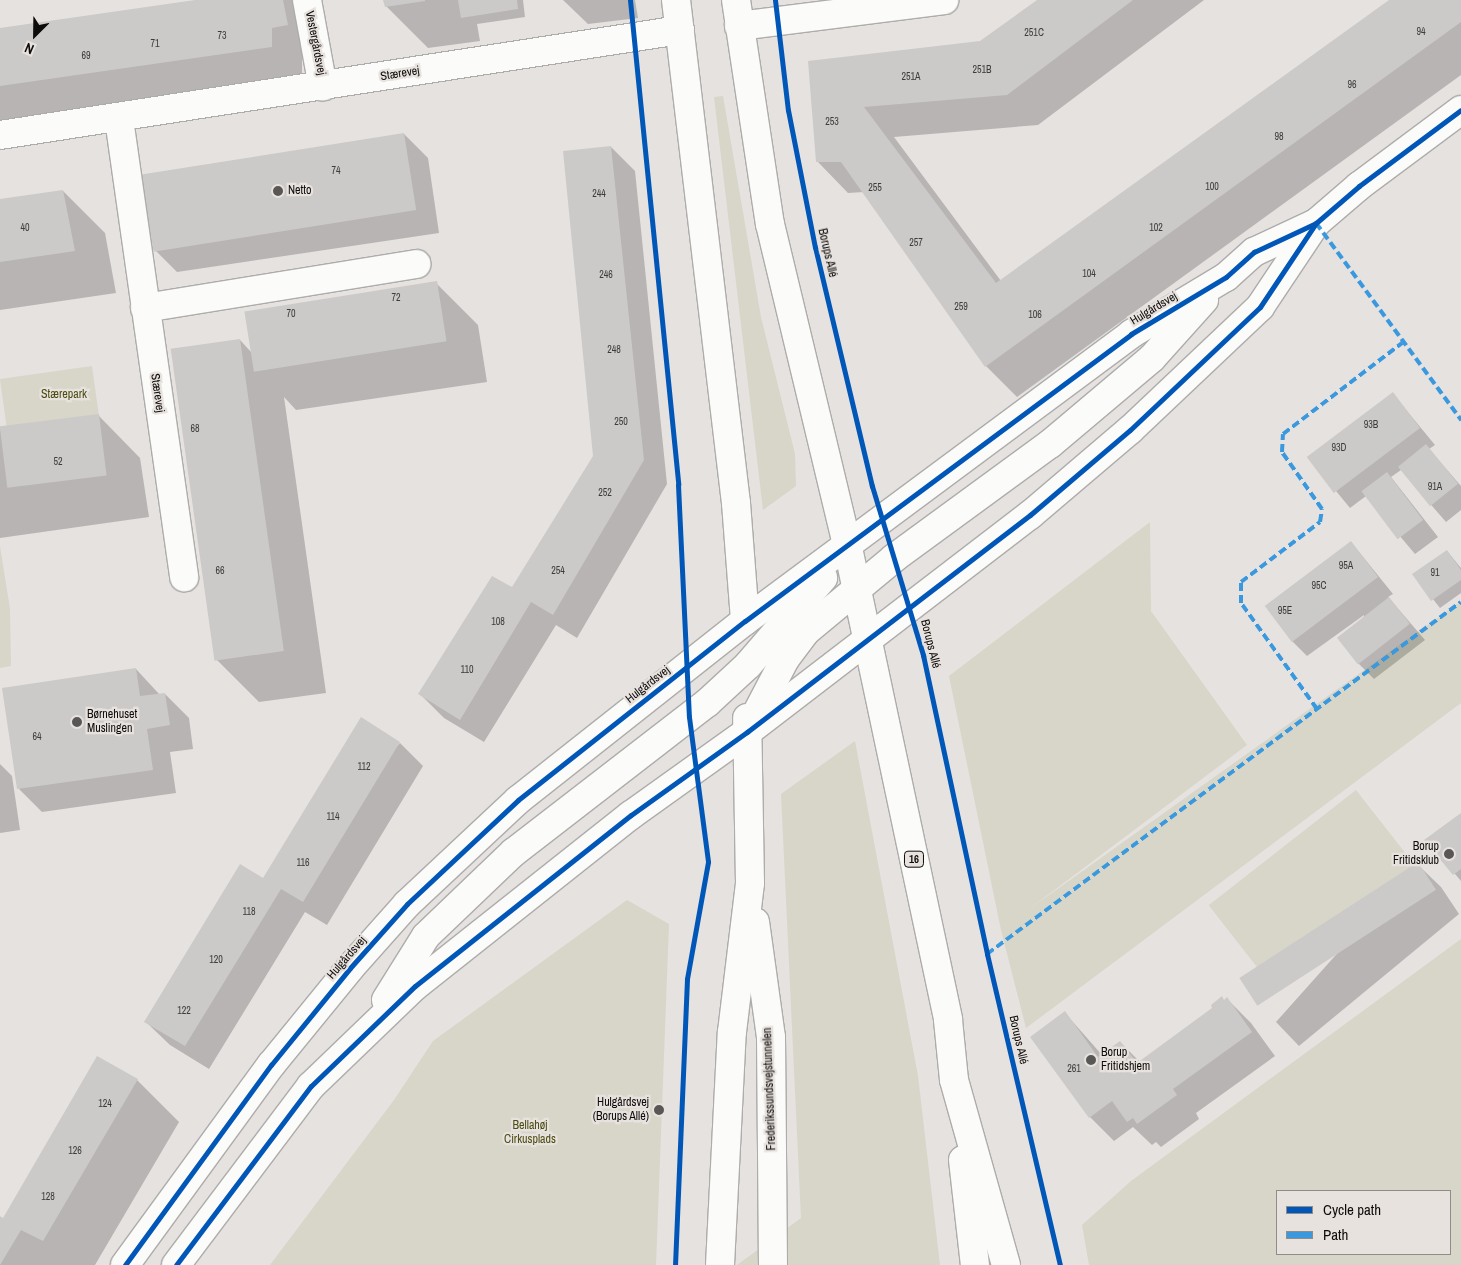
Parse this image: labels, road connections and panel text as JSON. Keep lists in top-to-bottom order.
{
  "streets": {
    "main road": [
      "Vestergårdsvej",
      "Stærevej",
      "Hulgårdsvej",
      "16",
      "Frederikssundsvejstunnelen"
    ],
    "cycle path": ["Borups Allé"]
  },
  "crossings": [
    ["Vestergårdsvej", "Stærevej"],
    ["Hulgårdsvej", "16"]
  ],
  "parks": ["Stærepark", "Bellahøj Cirkusplads"],
  "places": [
    "Netto",
    "Børnehuset Muslingen",
    "Borup Fritidsklub",
    "Borup Fritidshjem",
    "Hulgårdsvej (Borups Allé)"
  ],
  "house_numbers": [
    "94",
    "251C",
    "73",
    "71",
    "69",
    "251B",
    "251A",
    "96",
    "253",
    "98",
    "74",
    "100",
    "255",
    "244",
    "40",
    "102",
    "257",
    "104",
    "246",
    "72",
    "259",
    "70",
    "106",
    "248",
    "250",
    "93B",
    "68",
    "93D",
    "52",
    "91A",
    "252",
    "95A",
    "66",
    "254",
    "91",
    "95C",
    "95E",
    "108",
    "110",
    "64",
    "112",
    "114",
    "116",
    "118",
    "120",
    "122",
    "261",
    "124",
    "126",
    "128"
  ],
  "legend": ["Cycle path", "Path"],
  "north": "bottom left"
}
